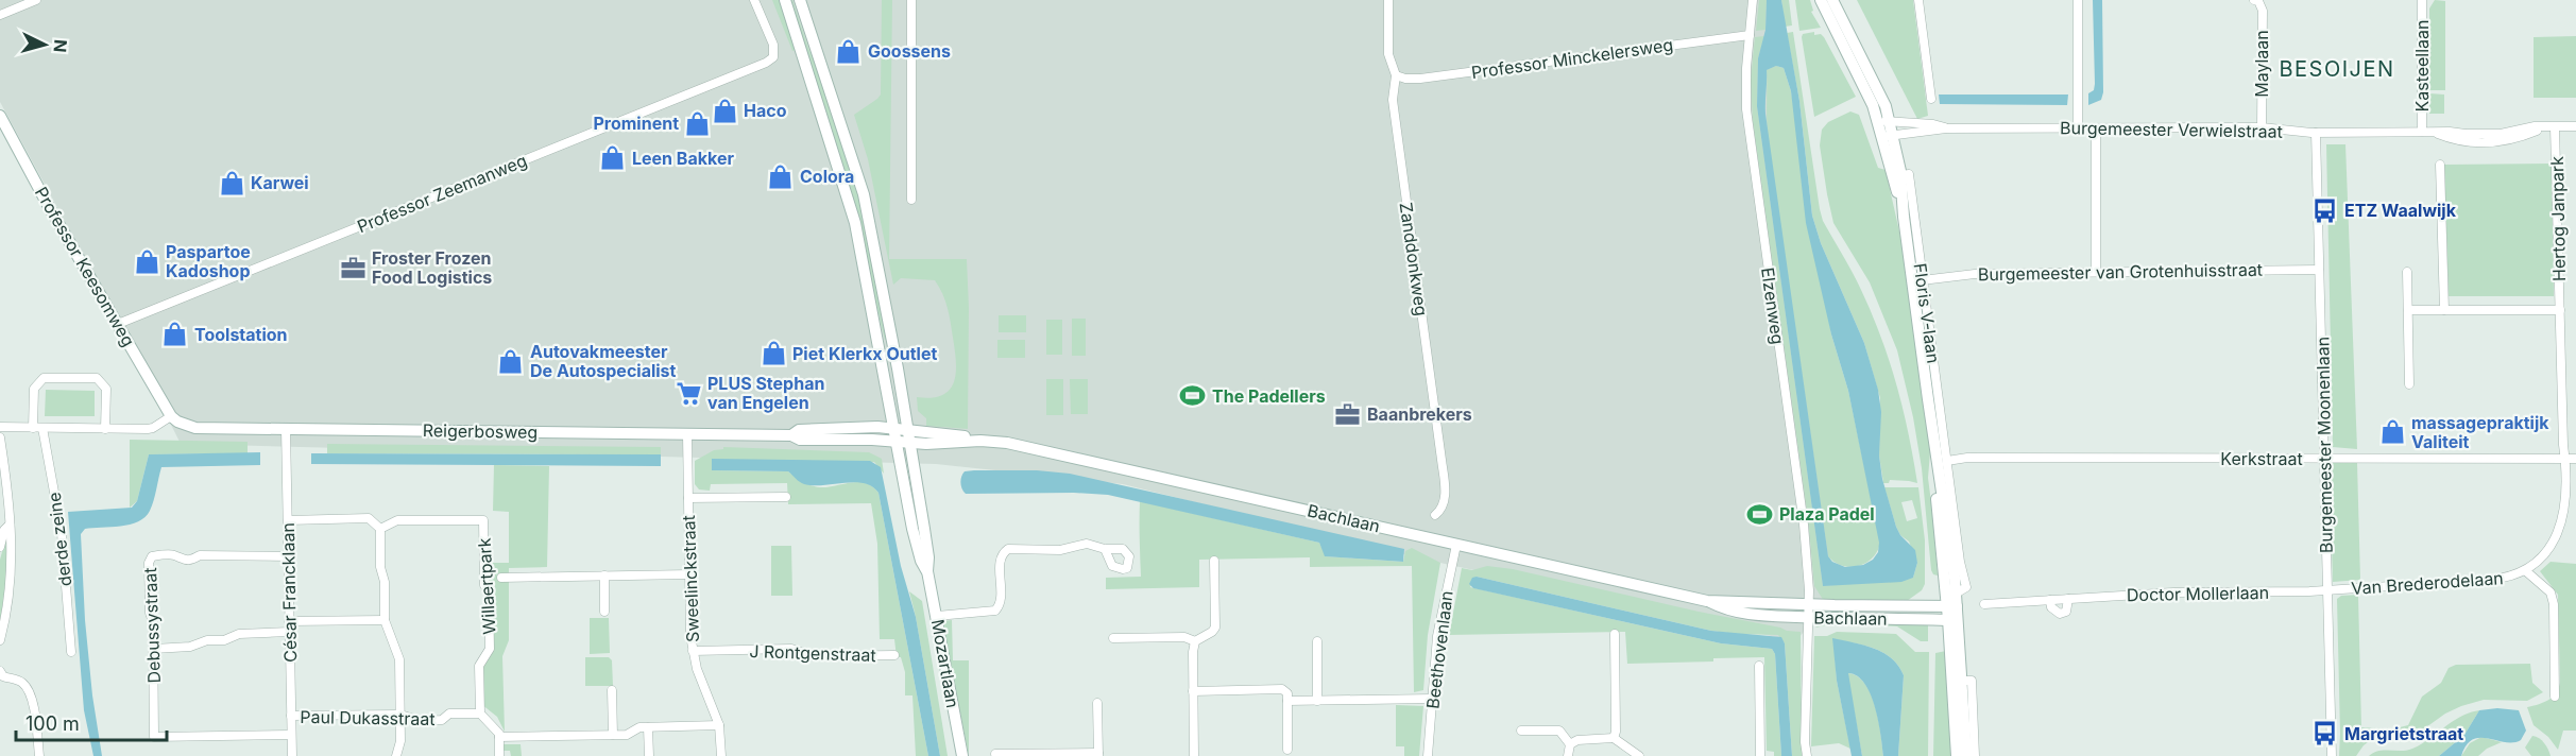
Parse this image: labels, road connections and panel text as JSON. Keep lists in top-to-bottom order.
{
  "streets": {
    "street": [
      "Professor Minckelersweg",
      "Maylaan",
      "Kasteellaan",
      "Burgemeester Verwielstraat",
      "Professor Zeemanweg",
      "Hertog Janpark",
      "Zanddonkweg",
      "Professor Keesomweg",
      "Burgemeester van Grotenhuisstraat",
      "Elzenweg",
      "Floris V-laan",
      "Reigerbosweg",
      "Burgemeester Moonenlaan",
      "Kerkstraat",
      "Bachlaan",
      "derde zeine",
      "Sweelinckstraat",
      "Van Brederodelaan",
      "Willaertpark",
      "César Francklaan",
      "Doctor Mollerlaan",
      "Debussystraat",
      "Beethovenlaan",
      "J Rontgenstraat",
      "Mozartlaan",
      "Paul Dukasstraat"
    ]
  },
  "crossings": [
    ["Professor Minckelersweg", "Zanddonkweg"],
    ["Professor Minckelersweg", "Elzenweg"],
    ["Maylaan", "Burgemeester Verwielstraat"],
    ["Kasteellaan", "Burgemeester Verwielstraat"],
    ["Burgemeester Verwielstraat", "Hertog Janpark"],
    ["Burgemeester Verwielstraat", "Floris V-laan"],
    ["Burgemeester Verwielstraat", "Burgemeester Moonenlaan"],
    ["Professor Zeemanweg", "Professor Keesomweg"],
    ["Hertog Janpark", "Kerkstraat"],
    ["Hertog Janpark", "Van Brederodelaan"],
    ["Professor Keesomweg", "Reigerbosweg"],
    ["Burgemeester van Grotenhuisstraat", "Floris V-laan"],
    ["Burgemeester van Grotenhuisstraat", "Burgemeester Moonenlaan"],
    ["Elzenweg", "Bachlaan"],
    ["Floris V-laan", "Kerkstraat"],
    ["Reigerbosweg", "Bachlaan"],
    ["Reigerbosweg", "Sweelinckstraat"],
    ["Reigerbosweg", "César Francklaan"],
    ["Reigerbosweg", "Mozartlaan"],
    ["Burgemeester Moonenlaan", "Kerkstraat"],
    ["Burgemeester Moonenlaan", "Van Brederodelaan"],
    ["Burgemeester Moonenlaan", "Doctor Mollerlaan"],
    ["Kerkstraat", "Van Brederodelaan"],
    ["Bachlaan", "Beethovenlaan"],
    ["Bachlaan", "Mozartlaan"],
    ["Sweelinckstraat", "J Rontgenstraat"],
    ["Van Brederodelaan", "Doctor Mollerlaan"],
    ["Willaertpark", "Paul Dukasstraat"],
    ["César Francklaan", "Debussystraat"],
    ["César Francklaan", "Paul Dukasstraat"]
  ],
  "districts": ["BESOIJEN"],
  "places": {
    "shop": [
      "Goossens",
      "Haco",
      "Prominent",
      "Leen Bakker",
      "Colora",
      "Karwei",
      "Paspartoe Kadoshop",
      "Toolstation",
      "Piet Klerkx Outlet",
      "Autovakmeester De Autospecialist",
      "massagepraktijk Valiteit"
    ],
    "bus stop": ["ETZ Waalwijk", "Margrietstraat"],
    "office": ["Froster Frozen Food Logistics", "Baanbrekers"],
    "supermarket": ["PLUS Stephan van Engelen"],
    "sports": ["The Padellers", "Plaza Padel"]
  },
  "scale_bar": "100 m",
  "north": "right"
}
